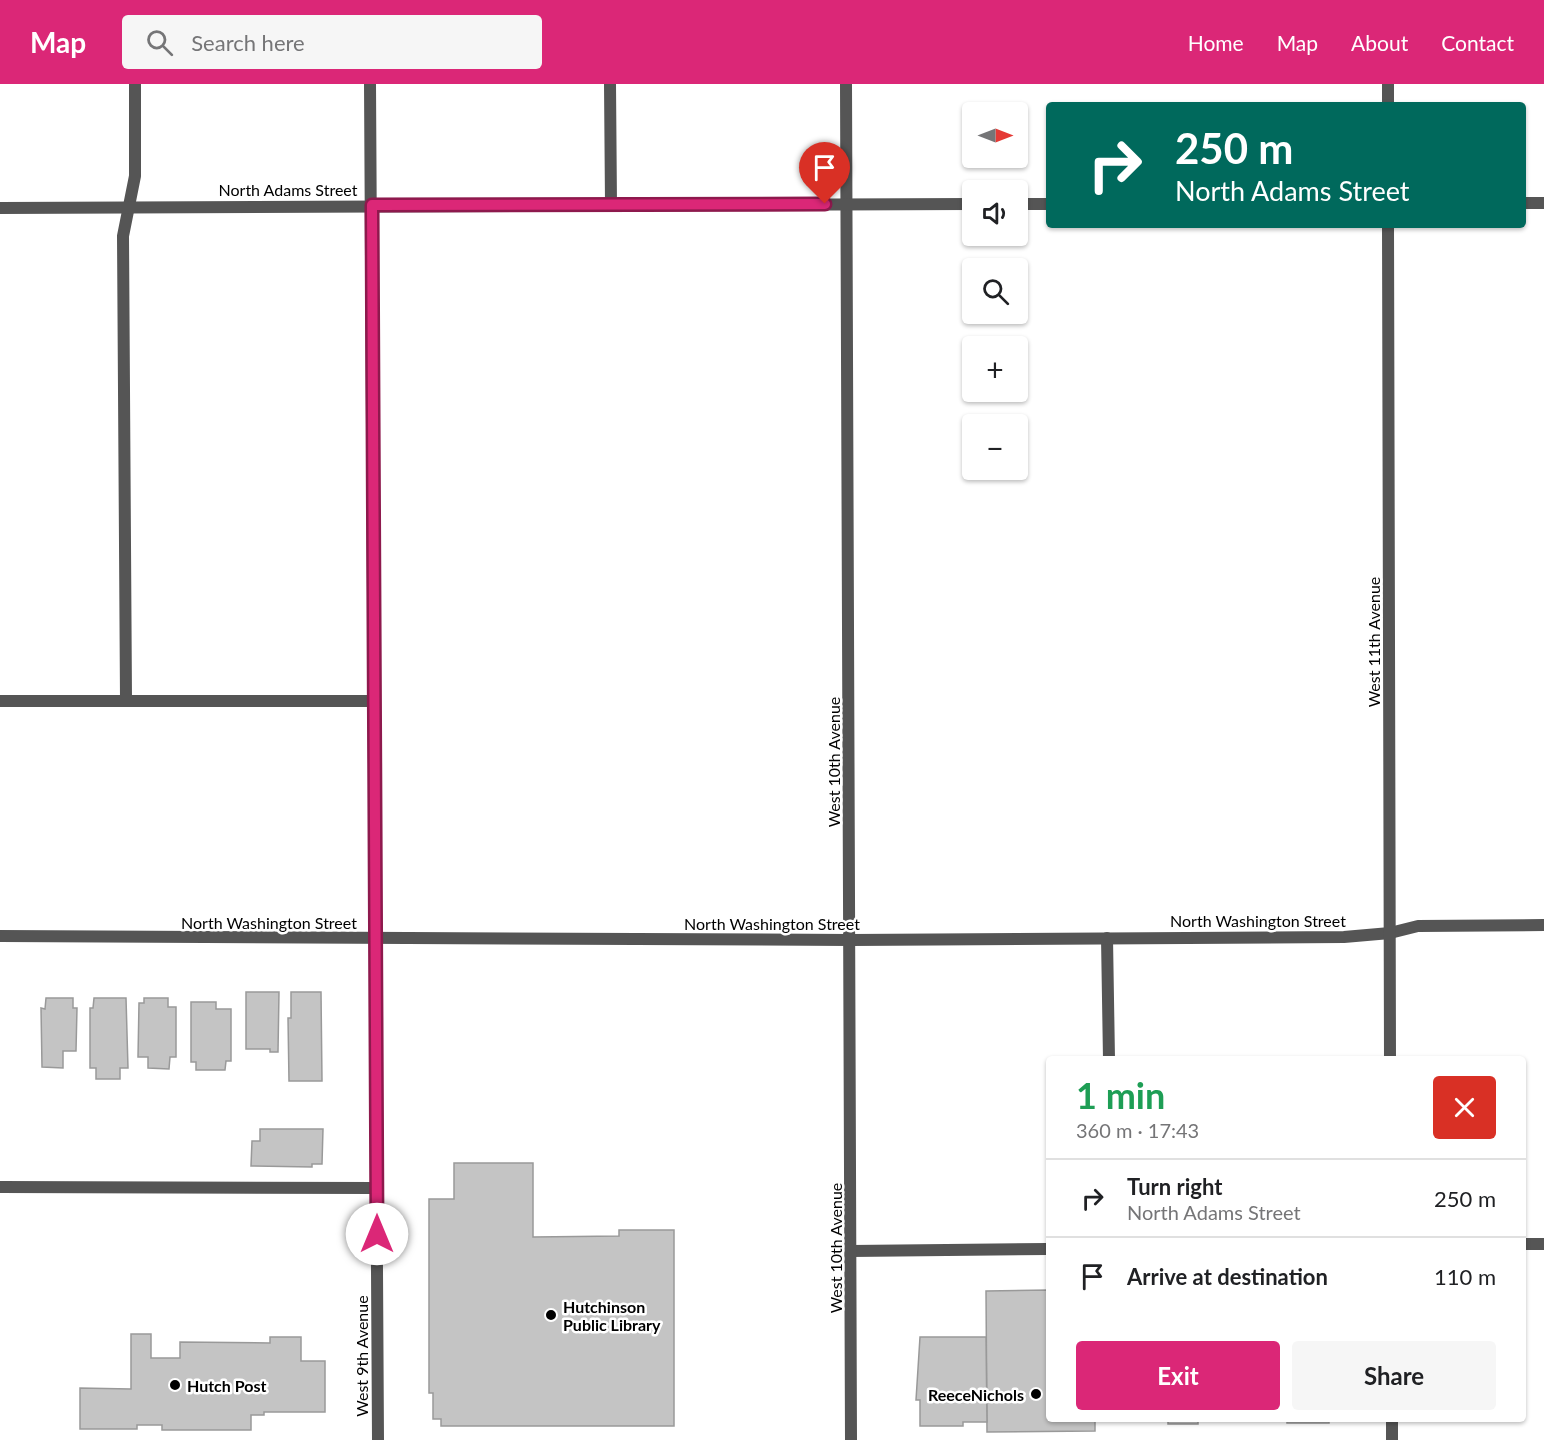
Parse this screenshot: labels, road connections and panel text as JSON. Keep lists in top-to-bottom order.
{
  "streets": {
    "street": [
      "North Adams Street",
      "West 11th Avenue",
      "West 10th Avenue",
      "North Washington Street",
      "West 9th Avenue"
    ]
  },
  "crossings": [
    ["North Adams Street", "West 10th Avenue"],
    ["North Adams Street", "West 9th Avenue"],
    ["West 11th Avenue", "North Washington Street"],
    ["West 10th Avenue", "North Washington Street"],
    ["North Washington Street", "West 9th Avenue"]
  ],
  "places": ["Hutchinson Public Library", "Hutch Post", "ReeceNichols"],
  "north": "right",
  "page": {
    "header": "Map",
    "search": "Search here",
    "nav": [
      "Home",
      "Map",
      "About",
      "Contact"
    ],
    "map_buttons": ["+", "−"],
    "turn": ["250 m", "North Adams Street"],
    "heading": ["1 min", "360 m · 17:43"],
    "list": [
      {
        "name": "Turn right",
        "note": "North Adams Street",
        "value": "250 m"
      },
      {
        "name": "Arrive at destination",
        "value": "110 m"
      }
    ],
    "buttons": ["Exit", "Share"]
  }
}
